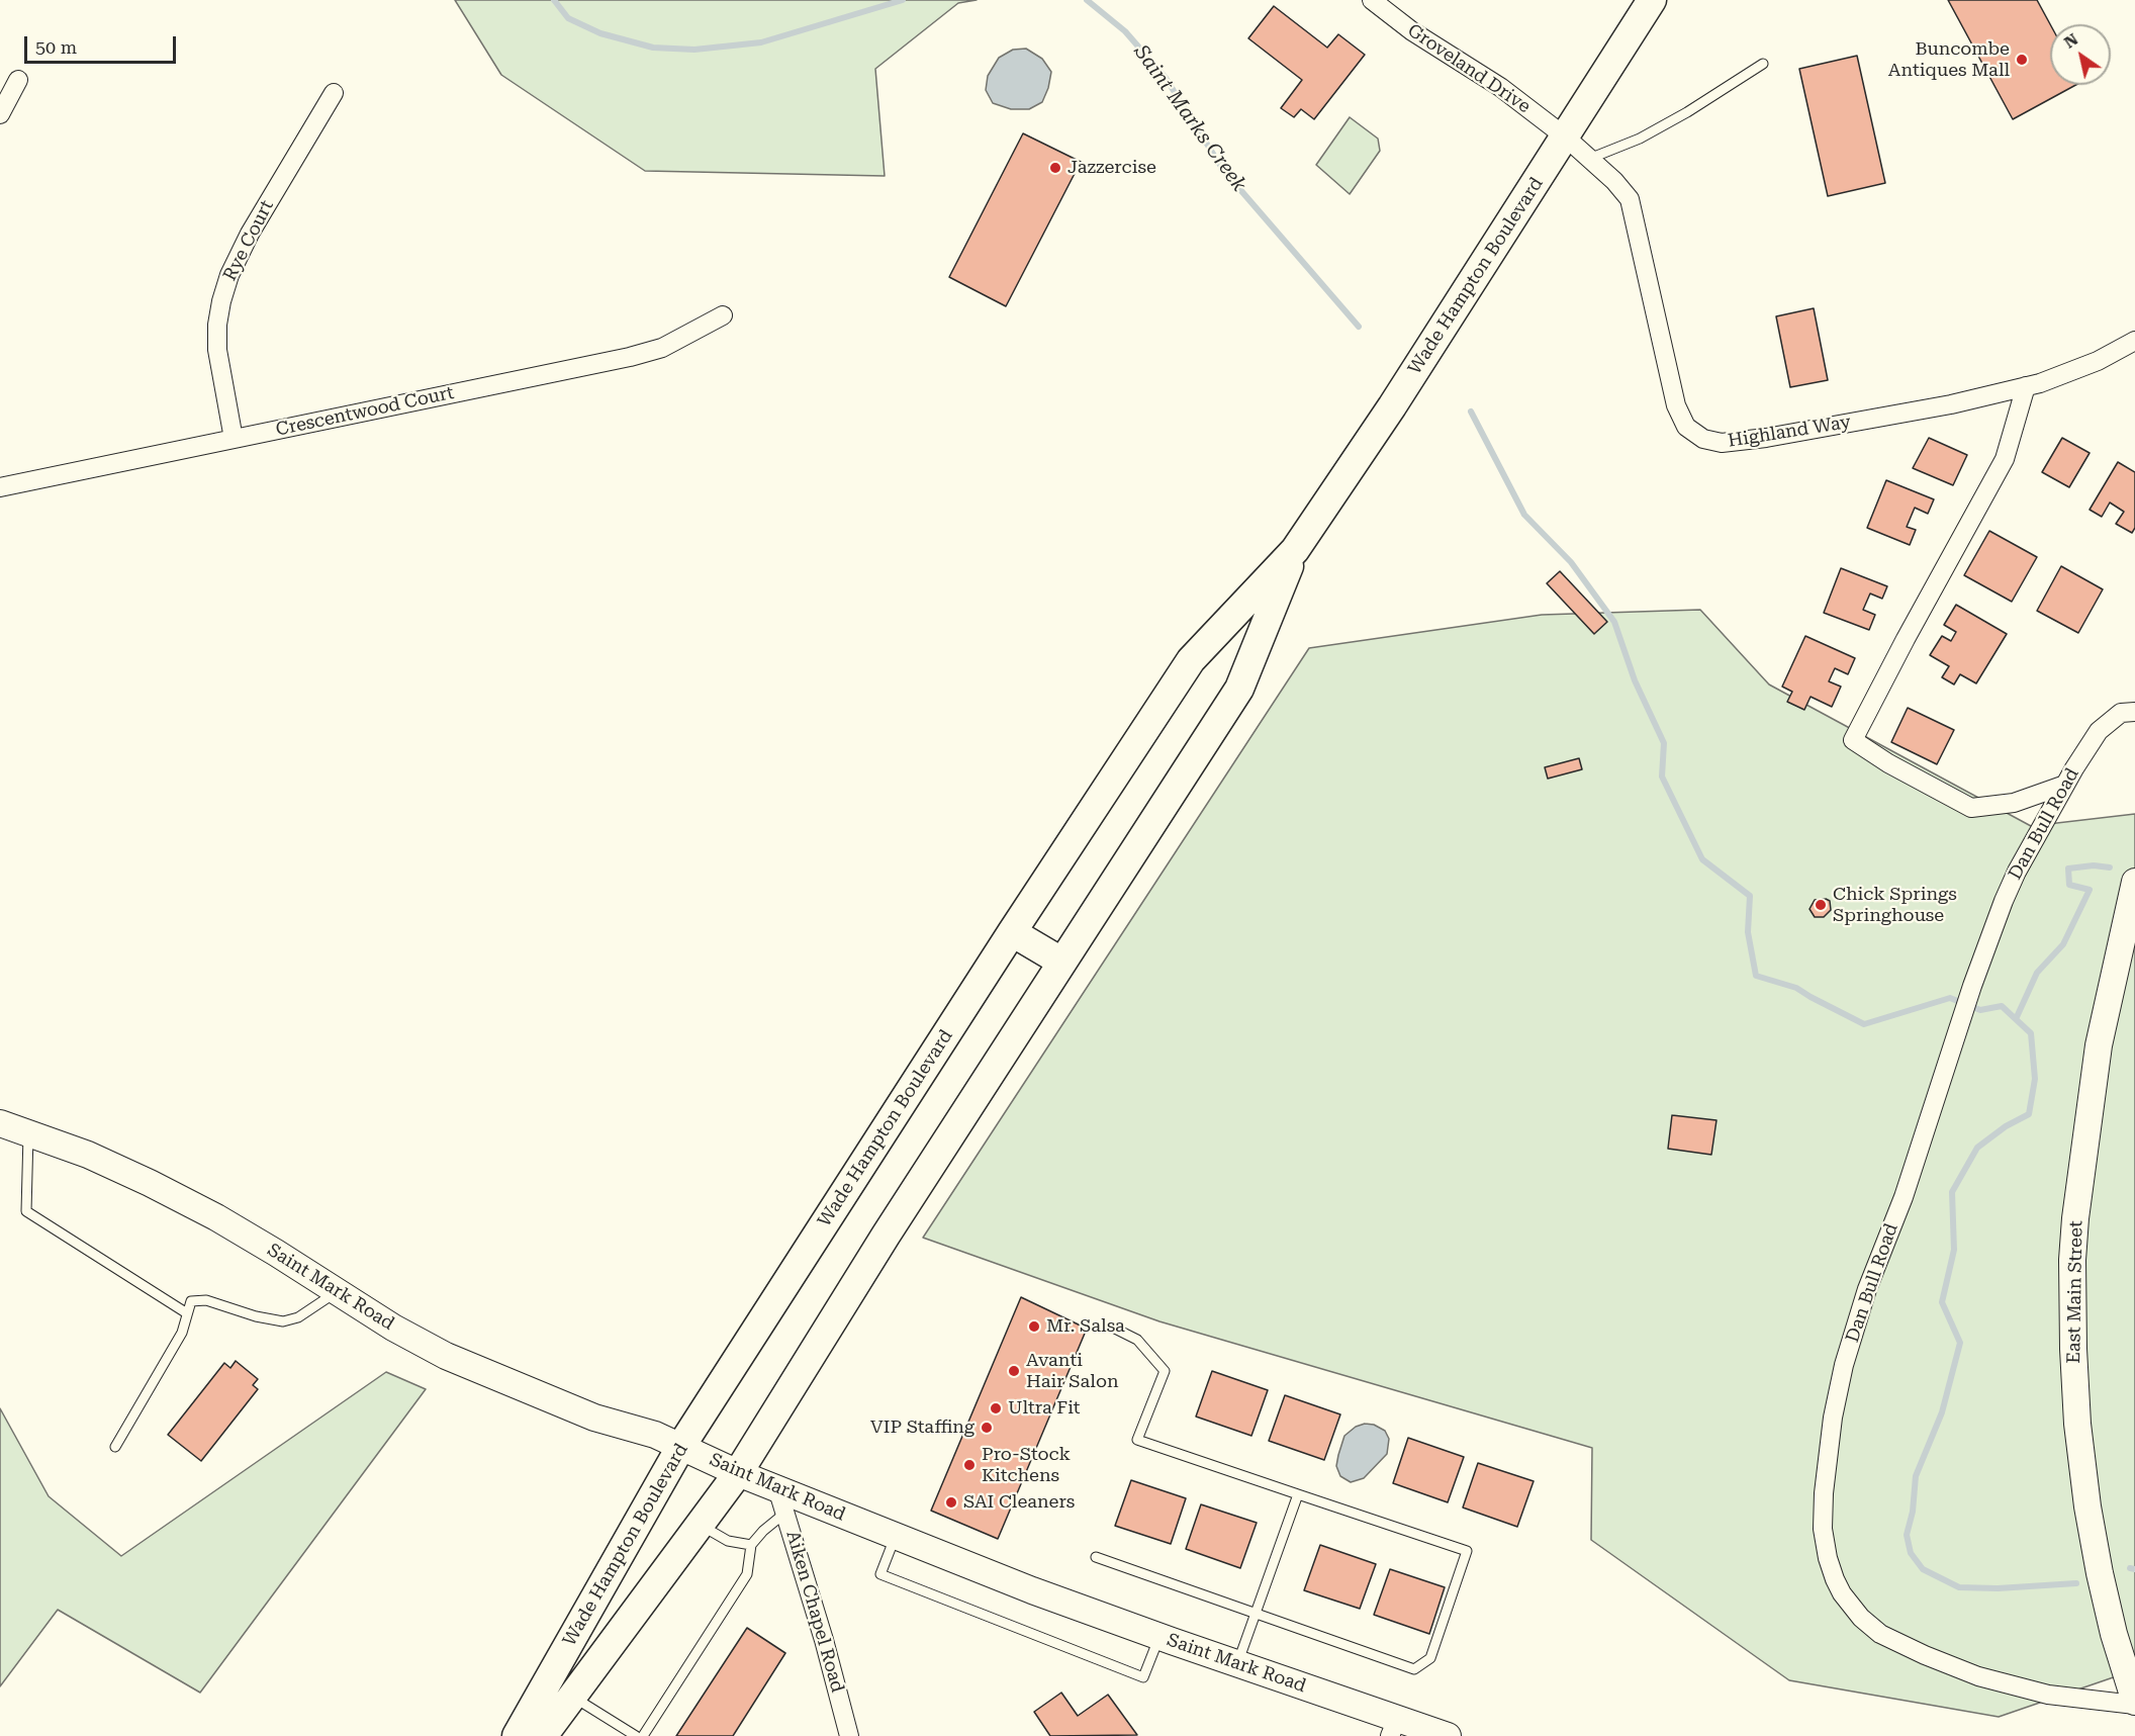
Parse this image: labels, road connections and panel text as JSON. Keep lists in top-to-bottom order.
{
  "streets": {
    "main road": ["Wade Hampton Boulevard"],
    "street": [
      "Groveland Drive",
      "Rye Court",
      "Crescentwood Court",
      "Highland Way",
      "Dan Bull Road",
      "Saint Mark Road",
      "East Main Street",
      "Aiken Chapel Road"
    ]
  },
  "crossings": [
    ["Groveland Drive", "Wade Hampton Boulevard"],
    ["Groveland Drive", "Highland Way"],
    ["Rye Court", "Crescentwood Court"],
    ["Wade Hampton Boulevard", "Highland Way"],
    ["Wade Hampton Boulevard", "Saint Mark Road"],
    ["Dan Bull Road", "East Main Street"],
    ["Saint Mark Road", "Aiken Chapel Road"]
  ],
  "water": ["Saint Marks Creek"],
  "places": [
    "Buncombe Antiques Mall",
    "Jazzercise",
    "Chick Springs Springhouse",
    "Mr. Salsa",
    "Avanti Hair Salon",
    "Ultra Fit",
    "VIP Staffing",
    "Pro-Stock Kitchens",
    "SAI Cleaners"
  ],
  "scale_bar": "50 m",
  "north": "top left"
}
